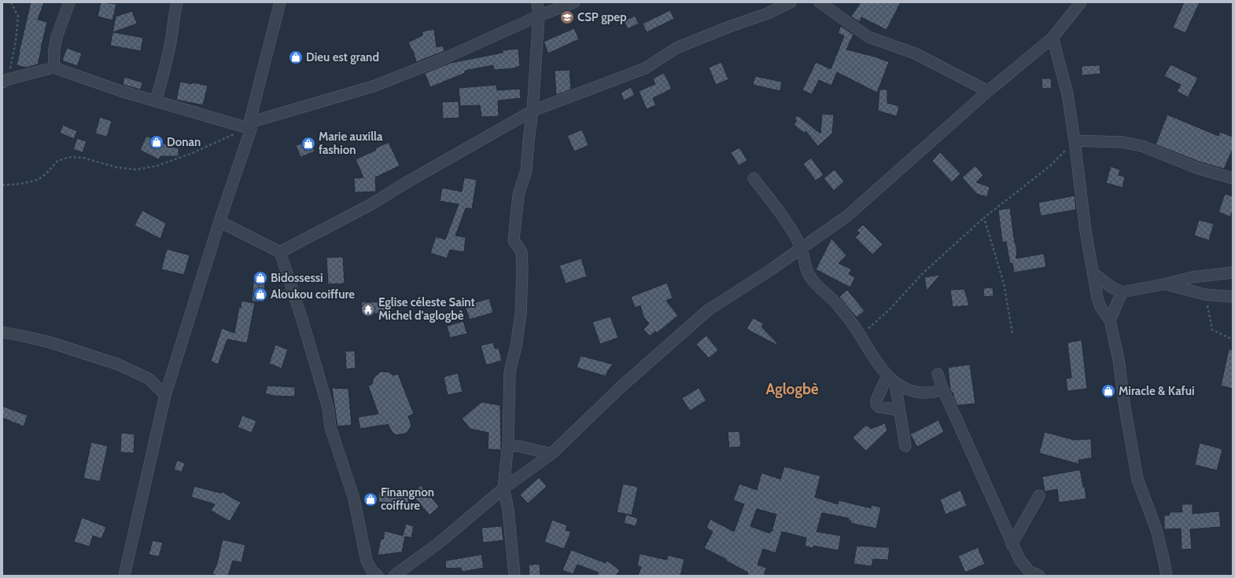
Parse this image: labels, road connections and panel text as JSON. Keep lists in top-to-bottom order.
{
  "districts": ["Aglogbè"],
  "places": {
    "school or university": ["CSP gpep"],
    "shop": [
      "Dieu est grand",
      "Donan",
      "Marie auxilla fashion",
      "Bidossessi",
      "Aloukou coiffure",
      "Miracle & Kafui",
      "Finangnon coiffure"
    ],
    "temple": ["Eglise céleste Saint Michel d'aglogbè"]
  }
}
